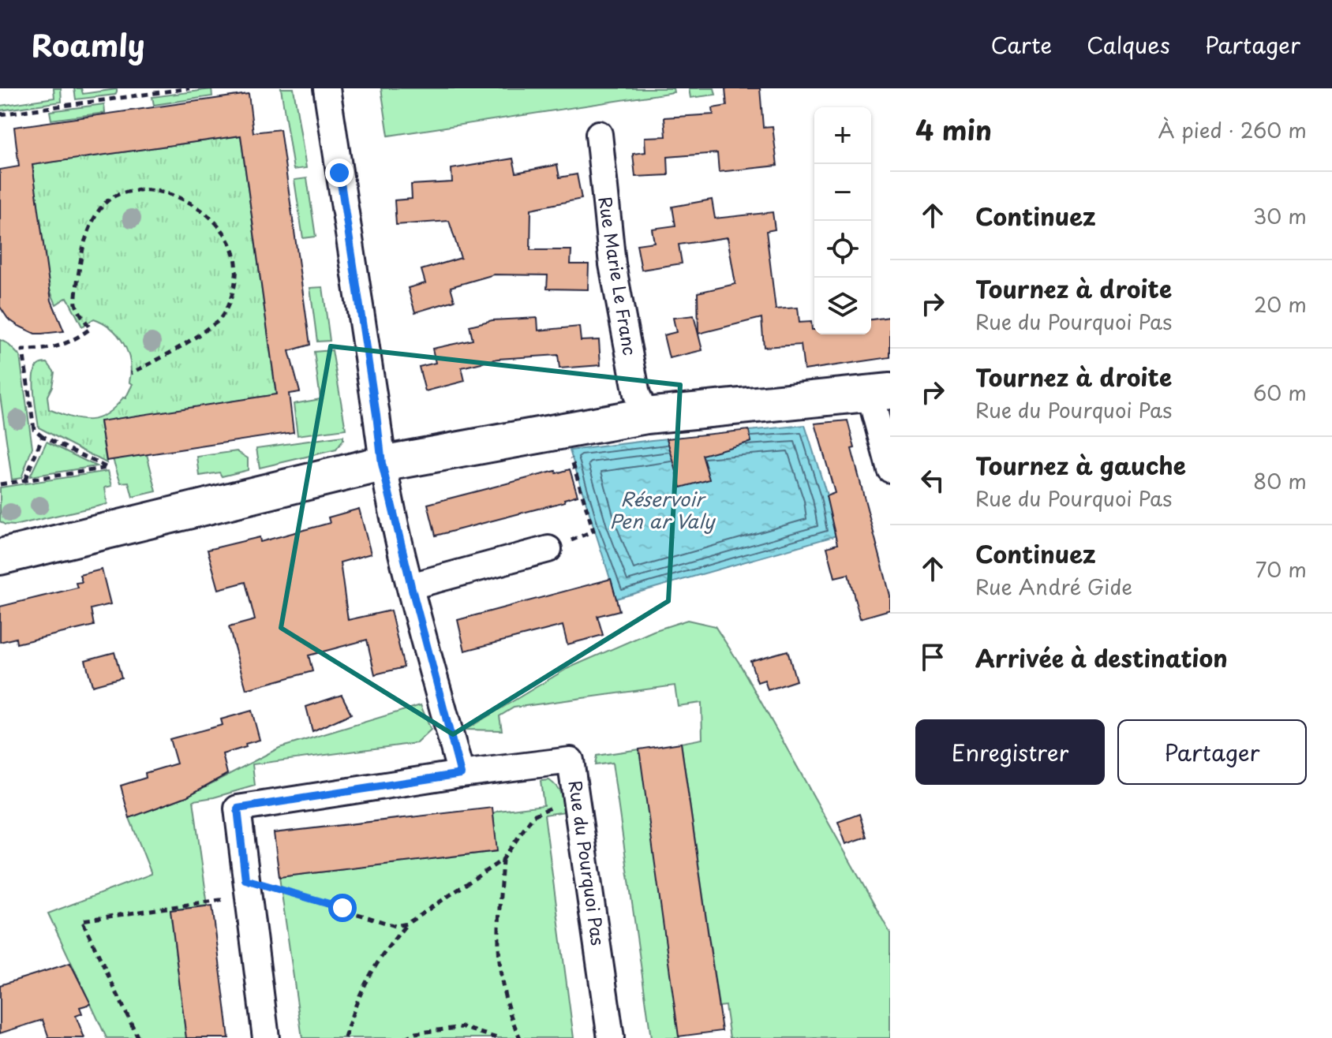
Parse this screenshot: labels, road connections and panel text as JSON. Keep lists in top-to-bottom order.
{
  "streets": {
    "street": ["Rue Marie Le Franc", "Rue du Pourquoi Pas"]
  },
  "water": ["Réservoir Pen ar Valy"],
  "page": {
    "header": "Roamly",
    "nav": ["Carte", "Calques", "Partager"],
    "heading": ["4 min", "À pied · 260 m"],
    "map_buttons": ["+", "−"],
    "list": [
      ["Continuez", "30 m"],
      ["Tournez à droite", "Rue du Pourquoi Pas", "20 m"],
      ["Tournez à droite", "Rue du Pourquoi Pas", "60 m"],
      ["Tournez à gauche", "Rue du Pourquoi Pas", "80 m"],
      ["Continuez", "Rue André Gide", "70 m"],
      "Arrivée à destination"
    ],
    "buttons": ["Enregistrer", "Partager"]
  }
}
